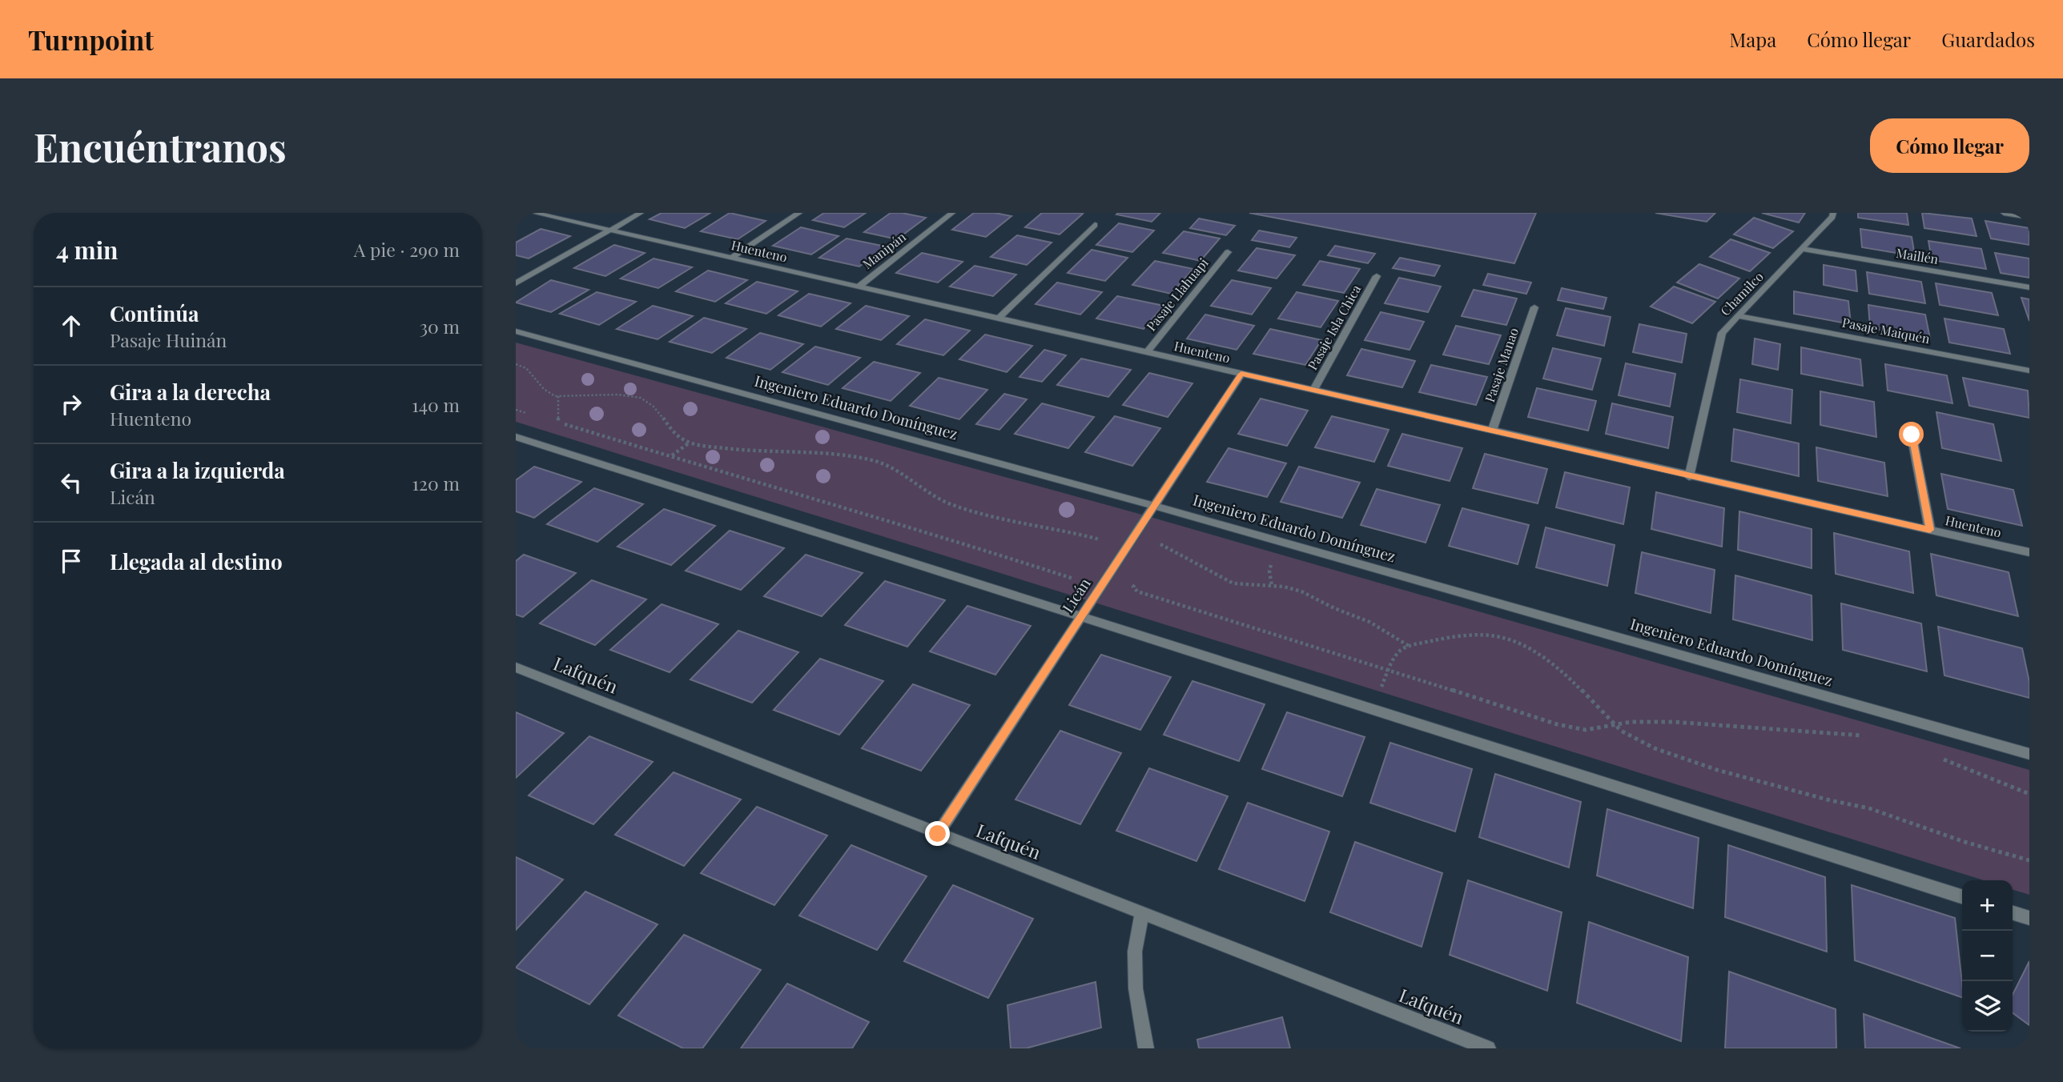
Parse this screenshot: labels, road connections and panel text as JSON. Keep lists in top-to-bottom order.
{
  "streets": {
    "street": [
      "Manipán",
      "Huenteno",
      "Maillén",
      "Chamilco",
      "Pasaje Llahuapi",
      "Pasaje Isla Chica",
      "Pasaje Maiquén",
      "Pasaje Manao",
      "Ingeniero Eduardo Domínguez",
      "Licán",
      "Lafquén"
    ]
  },
  "crossings": [
    ["Manipán", "Huenteno"],
    ["Huenteno", "Chamilco"],
    ["Huenteno", "Pasaje Llahuapi"],
    ["Huenteno", "Pasaje Isla Chica"],
    ["Huenteno", "Pasaje Manao"],
    ["Huenteno", "Licán"],
    ["Maillén", "Chamilco"],
    ["Chamilco", "Pasaje Maiquén"],
    ["Ingeniero Eduardo Domínguez", "Licán"],
    ["Licán", "Lafquén"]
  ],
  "page": {
    "header": "Turnpoint",
    "nav": ["Mapa", "Cómo llegar", "Guardados"],
    "buttons": "Cómo llegar",
    "title": "Encuéntranos",
    "heading": ["4 min", "A pie · 290 m"],
    "list": [
      ["Continúa", "Pasaje Huinán", "30 m"],
      ["Gira a la derecha", "Huenteno", "140 m"],
      ["Gira a la izquierda", "Licán", "120 m"],
      "Llegada al destino"
    ],
    "map_buttons": ["+", "−"]
  }
}
